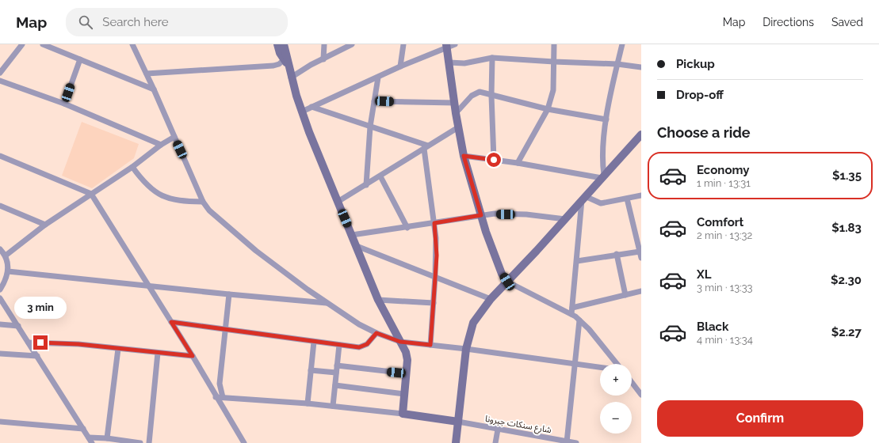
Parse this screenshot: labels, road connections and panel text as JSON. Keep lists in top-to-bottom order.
{
  "streets": {
    "street": ["شارع سنكات جبرونا"]
  },
  "page": {
    "header": "Map",
    "search": "Search here",
    "nav": ["Map", "Directions", "Saved"],
    "banner": ["Pickup", "Drop-off"],
    "heading": "Choose a ride",
    "list": [
      {
        "name": "Economy",
        "note": "1 min · 13:31",
        "value": "$1.35"
      },
      {
        "name": "Comfort",
        "note": "2 min · 13:32",
        "value": "$1.83"
      },
      {
        "name": "XL",
        "note": "3 min · 13:33",
        "value": "$2.30"
      },
      {
        "name": "Black",
        "note": "4 min · 13:34",
        "value": "$2.27"
      }
    ],
    "bubble": "3 min",
    "map_buttons": ["+", "−"],
    "buttons": "Confirm"
  }
}
